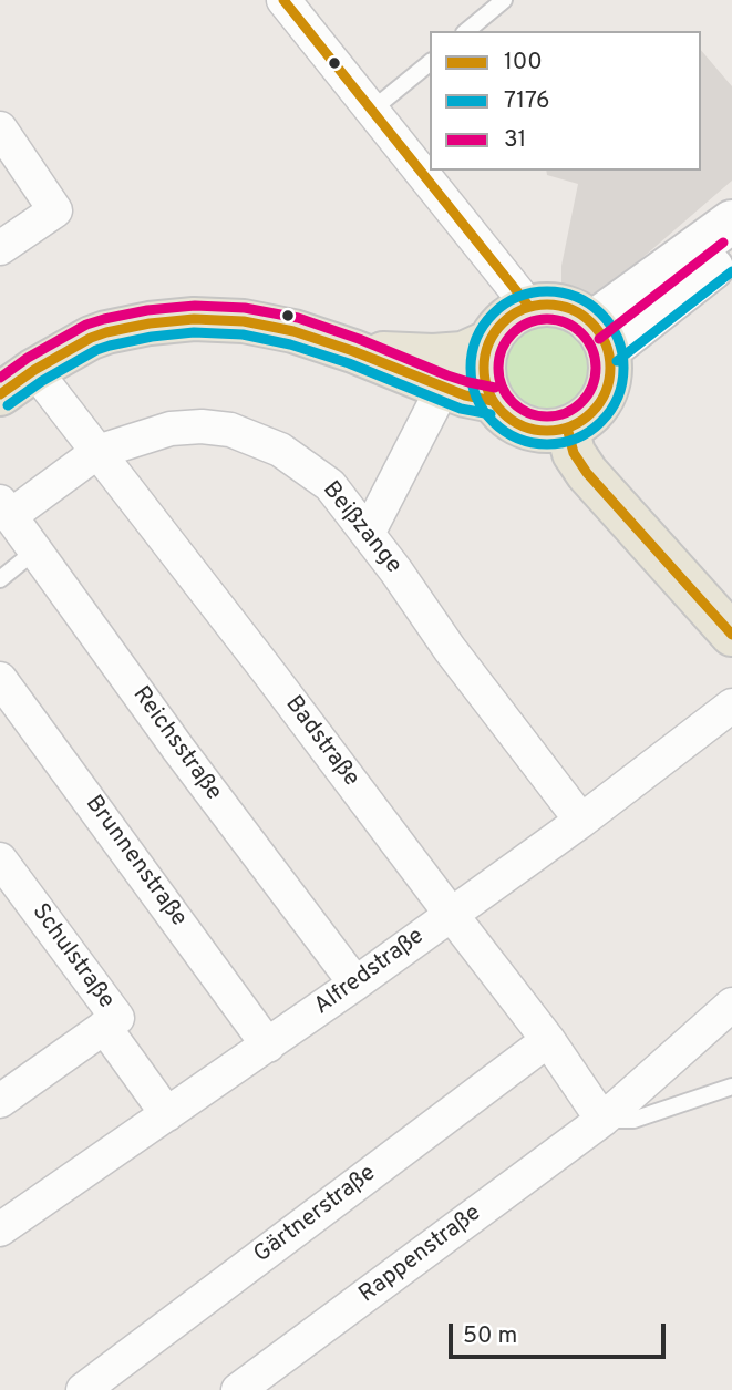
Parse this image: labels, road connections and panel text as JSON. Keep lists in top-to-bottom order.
{
  "streets": {
    "street": [
      "Beißzange",
      "Badstraße",
      "Reichsstraße",
      "Brunnenstraße",
      "Schulstraße",
      "Alfredstraße",
      "Gärtnerstraße",
      "Rappenstraße"
    ]
  },
  "crossings": [
    ["Beißzange", "Badstraße"],
    ["Beißzange", "Reichsstraße"],
    ["Beißzange", "Alfredstraße"],
    ["Badstraße", "Alfredstraße"],
    ["Badstraße", "Gärtnerstraße"],
    ["Badstraße", "Rappenstraße"],
    ["Reichsstraße", "Alfredstraße"],
    ["Brunnenstraße", "Alfredstraße"],
    ["Schulstraße", "Alfredstraße"]
  ],
  "lines": ["transit line 100", "transit line 31", "transit line 7176"],
  "legend": ["100", "7176", "31"],
  "scale_bar": "50 m"
}
